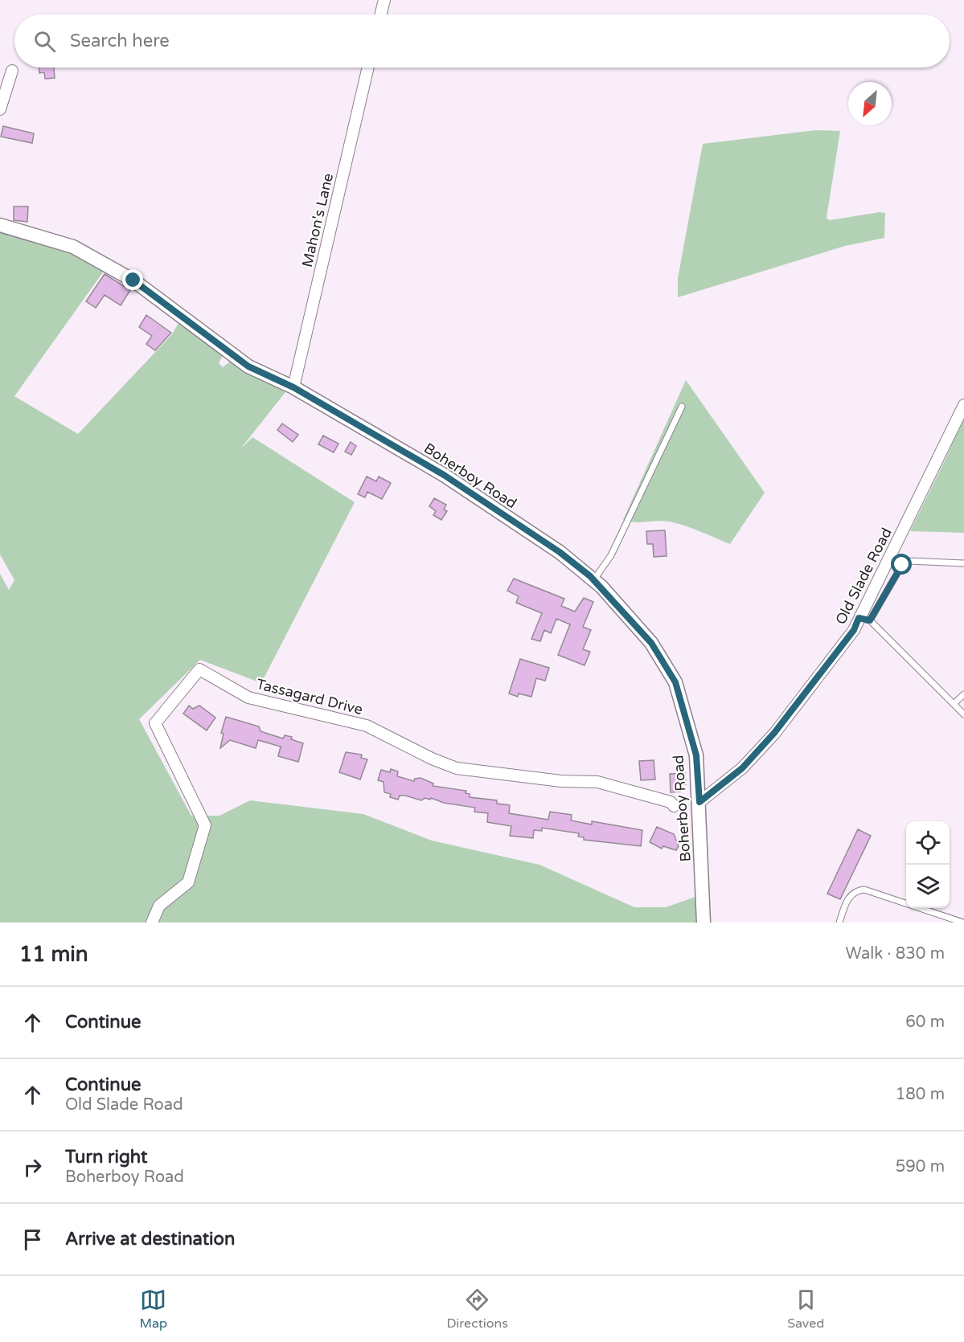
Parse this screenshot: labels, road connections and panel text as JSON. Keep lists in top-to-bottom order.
{
  "streets": {
    "street": [
      "Mahon's Lane",
      "Boherboy Road",
      "Old Slade Road",
      "Tassagard Drive"
    ]
  },
  "crossings": [
    ["Mahon's Lane", "Boherboy Road"],
    ["Boherboy Road", "Old Slade Road"]
  ],
  "north": "bottom left",
  "page": {
    "search": "Search here",
    "heading": ["11 min", "Walk · 830 m"],
    "list": [
      ["Continue", "60 m"],
      ["Continue", "Old Slade Road", "180 m"],
      ["Turn right", "Boherboy Road", "590 m"],
      "Arrive at destination"
    ],
    "nav": ["Map", "Directions", "Saved"]
  }
}
